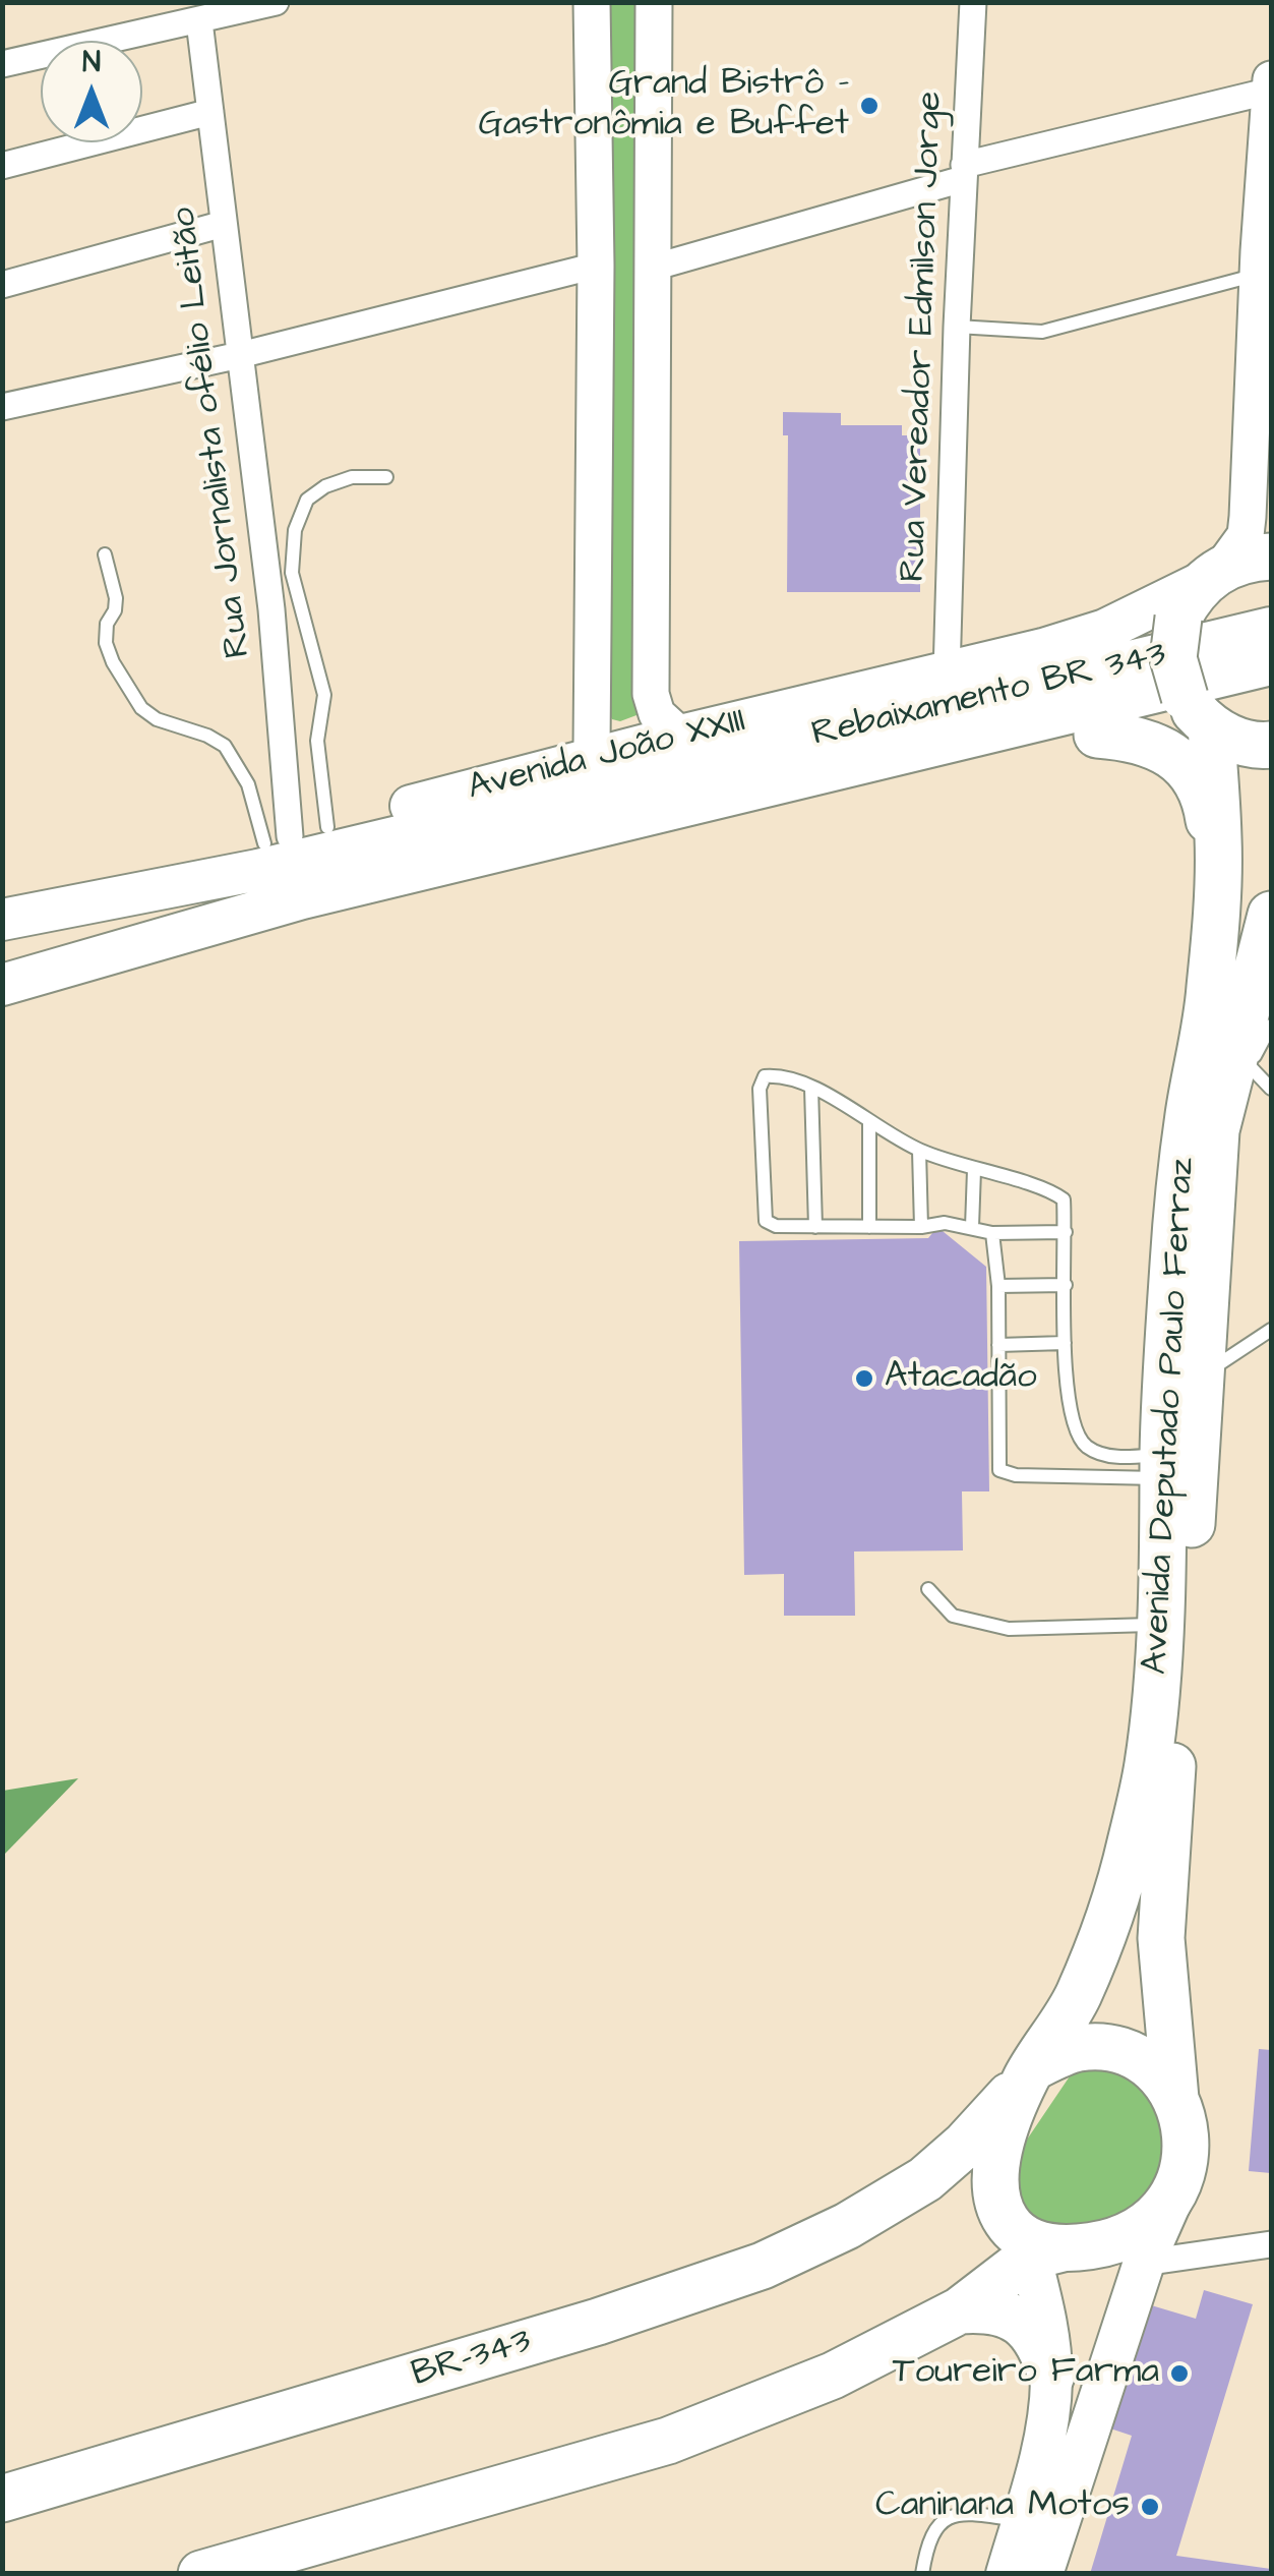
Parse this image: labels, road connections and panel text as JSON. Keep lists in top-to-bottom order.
{
  "streets": {
    "highway": ["Avenida Deputado Paulo Ferraz", "BR-343"],
    "main road": ["Rebaixamento BR 343", "Avenida João XXIII"],
    "street": ["Rua Vereador Edmilson Jorge", "Rua Jornalista ofélio Leitão"]
  },
  "crossings": [
    ["Rua Vereador Edmilson Jorge", "Avenida João XXIII"],
    ["Rua Jornalista ofélio Leitão", "Avenida João XXIII"],
    ["Rebaixamento BR 343", "Avenida João XXIII"],
    ["Avenida João XXIII", "Avenida Deputado Paulo Ferraz"],
    ["Avenida Deputado Paulo Ferraz", "BR-343"]
  ],
  "places": [
    "Grand Bistrô - Gastronômia e Buffet",
    "Atacadão",
    "Toureiro Farma",
    "Caninana Motos"
  ],
  "north": "top"
}
